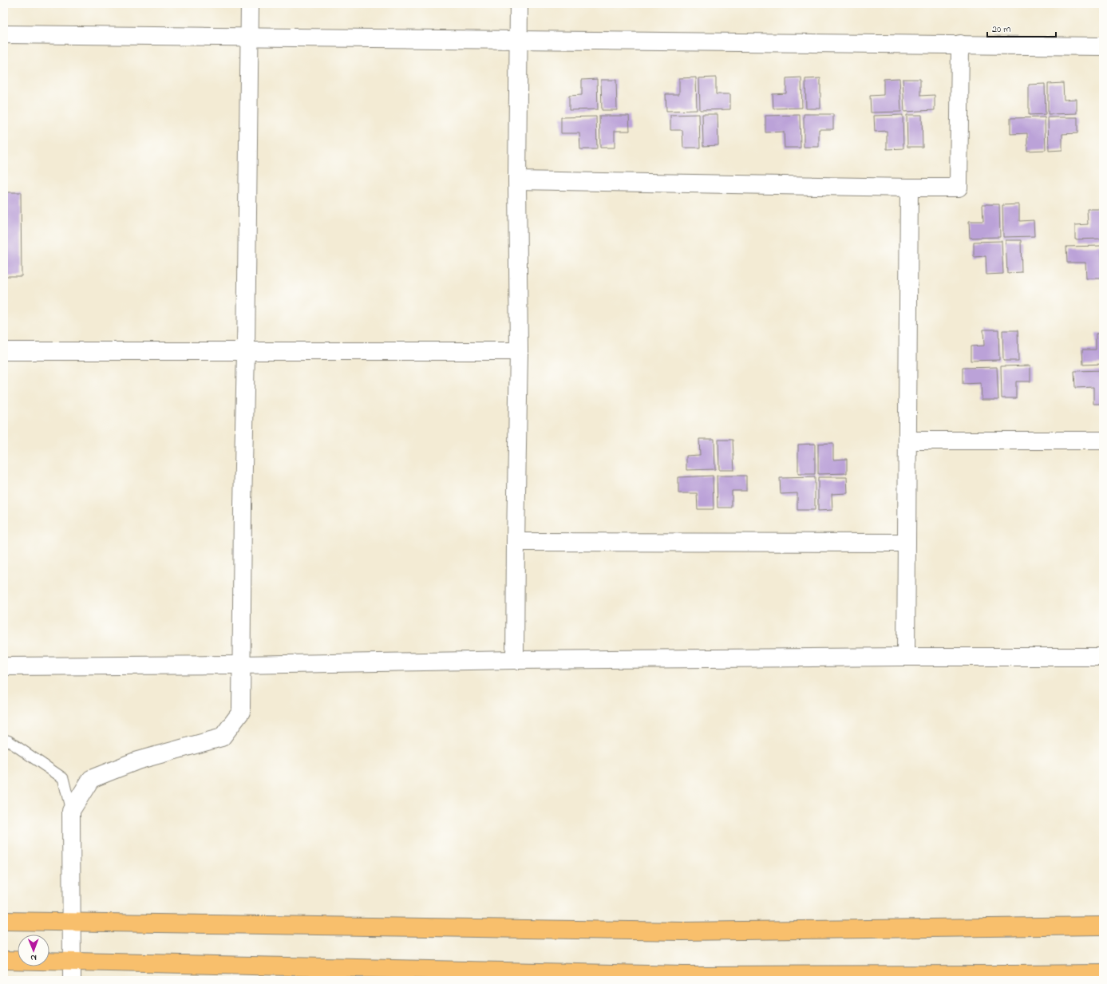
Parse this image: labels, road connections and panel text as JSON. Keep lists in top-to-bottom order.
{
  "scale_bar": "20 m",
  "north": "bottom"
}
